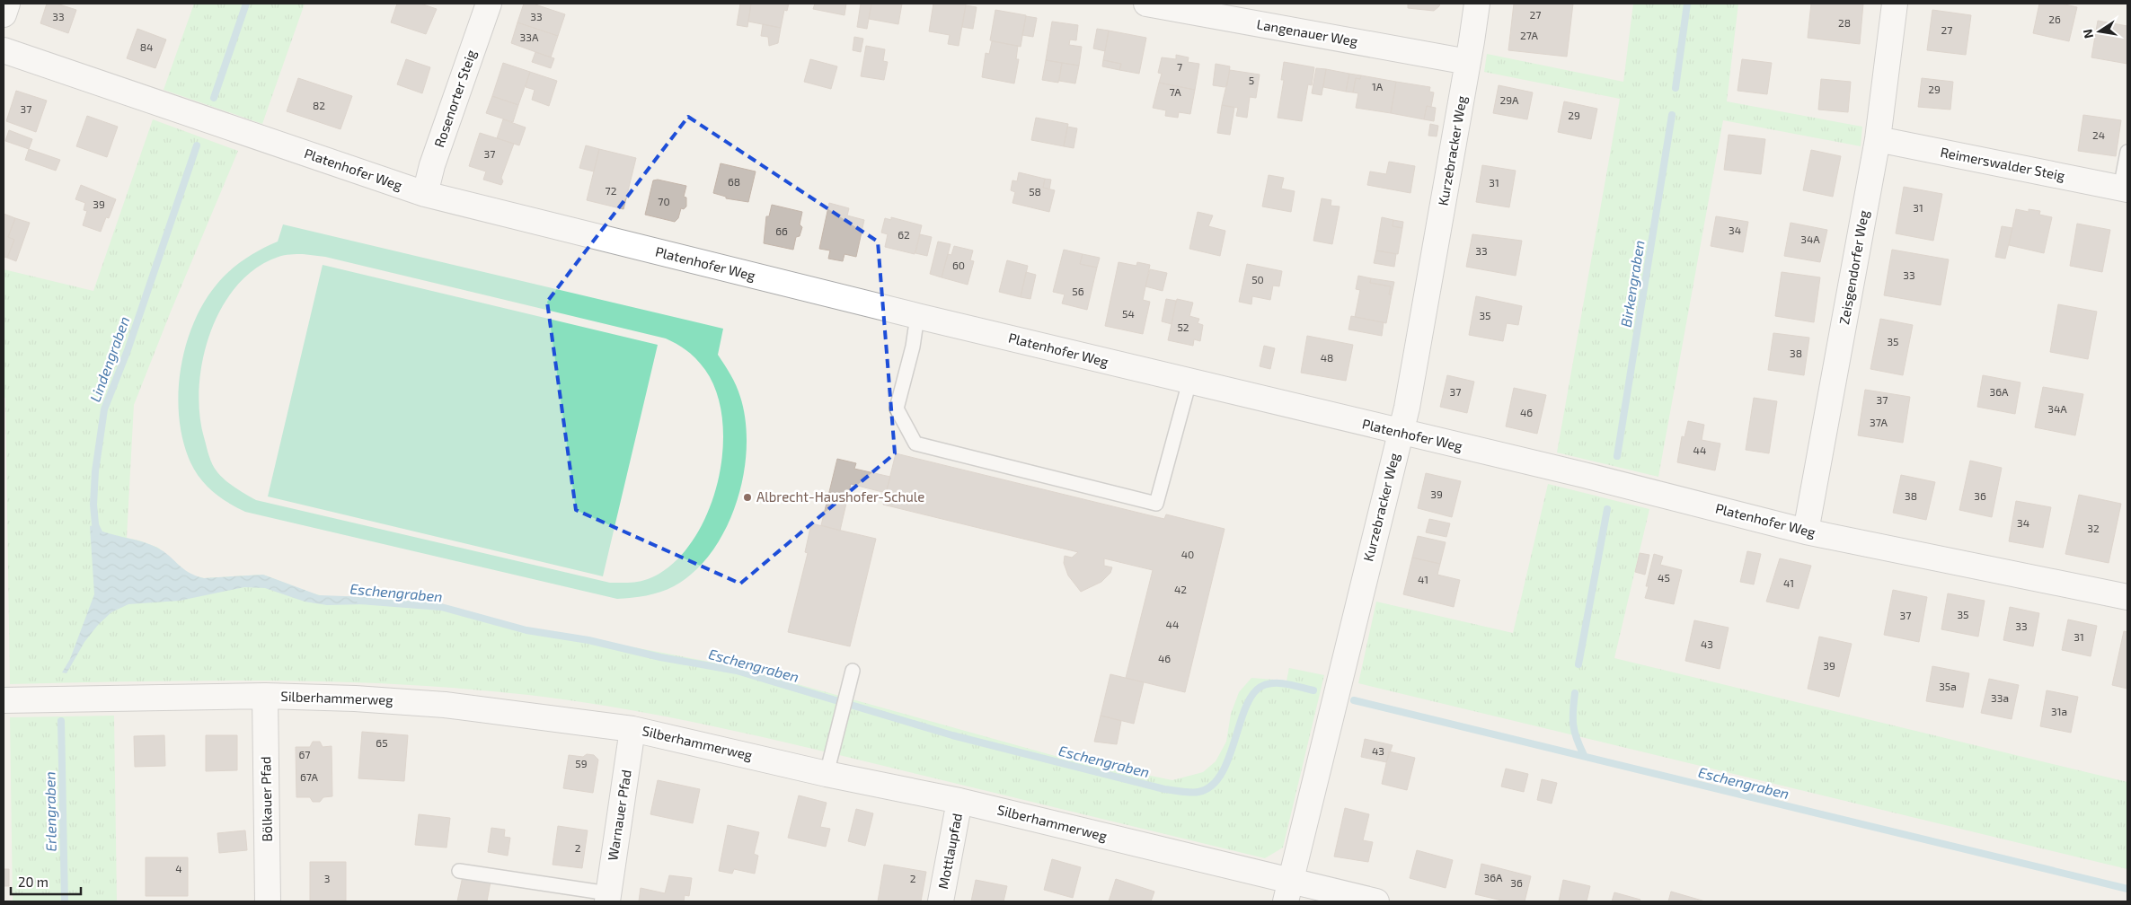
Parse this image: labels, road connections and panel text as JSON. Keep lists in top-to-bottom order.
{
  "streets": {
    "street": [
      "Langenauer Weg",
      "Rosenorter Steig",
      "Kurzebracker Weg",
      "Reimerswalder Steig",
      "Platenhofer Weg",
      "Zeisgendorfer Weg",
      "Silberhammerweg",
      "Bölkauer Pfad",
      "Warnauer Pfad",
      "Mottlaupfad"
    ]
  },
  "crossings": [
    ["Langenauer Weg", "Kurzebracker Weg"],
    ["Rosenorter Steig", "Platenhofer Weg"],
    ["Kurzebracker Weg", "Platenhofer Weg"],
    ["Kurzebracker Weg", "Silberhammerweg"],
    ["Reimerswalder Steig", "Zeisgendorfer Weg"],
    ["Platenhofer Weg", "Zeisgendorfer Weg"],
    ["Silberhammerweg", "Bölkauer Pfad"],
    ["Silberhammerweg", "Warnauer Pfad"],
    ["Silberhammerweg", "Mottlaupfad"]
  ],
  "water": [
    "Birkengraben",
    "Lindengraben",
    "Eschengraben",
    "Erlengraben"
  ],
  "places": ["Albrecht-Haushofer-Schule"],
  "house_numbers": [
    "27",
    "33",
    "33",
    "26",
    "28",
    "27",
    "27A",
    "33A",
    "84",
    "7",
    "5",
    "1A",
    "29",
    "7A",
    "29A",
    "82",
    "37",
    "29",
    "24",
    "37",
    "68",
    "31",
    "72",
    "58",
    "70",
    "39",
    "31",
    "34",
    "66",
    "62",
    "34A",
    "33",
    "60",
    "33",
    "50",
    "56",
    "54",
    "35",
    "52",
    "35",
    "38",
    "48",
    "37",
    "36A",
    "37",
    "34A",
    "46",
    "37A",
    "44",
    "39",
    "38",
    "36",
    "34",
    "32",
    "40",
    "45",
    "41",
    "41",
    "42",
    "35",
    "37",
    "44",
    "33",
    "31",
    "43",
    "46",
    "39",
    "35a",
    "33a",
    "31a",
    "65",
    "43",
    "67",
    "59",
    "67A",
    "2",
    "4",
    "36A",
    "3",
    "2",
    "36"
  ],
  "scale_bar": "20 m",
  "north": "left"
}
